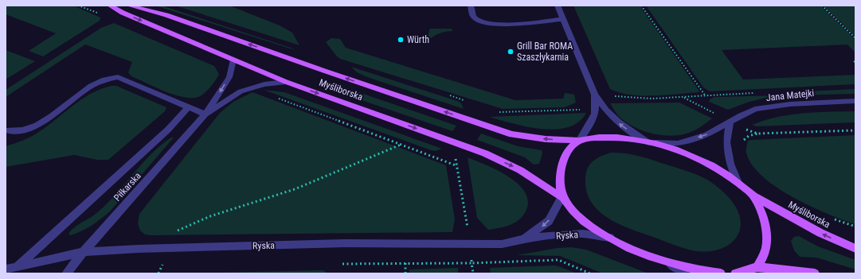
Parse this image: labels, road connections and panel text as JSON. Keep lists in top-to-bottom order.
{
  "streets": {
    "main road": ["Myśliborska"],
    "street": ["Jana Matejki", "Piłkarska", "Ryska"]
  },
  "crossings": [
    ["Myśliborska", "Jana Matejki"],
    ["Myśliborska", "Piłkarska"],
    ["Myśliborska", "Ryska"],
    ["Piłkarska", "Ryska"]
  ],
  "one_way": ["Jana Matejki"],
  "places": ["Würth", "Grill Bar ROMA Szaszłykarnia"]
}
